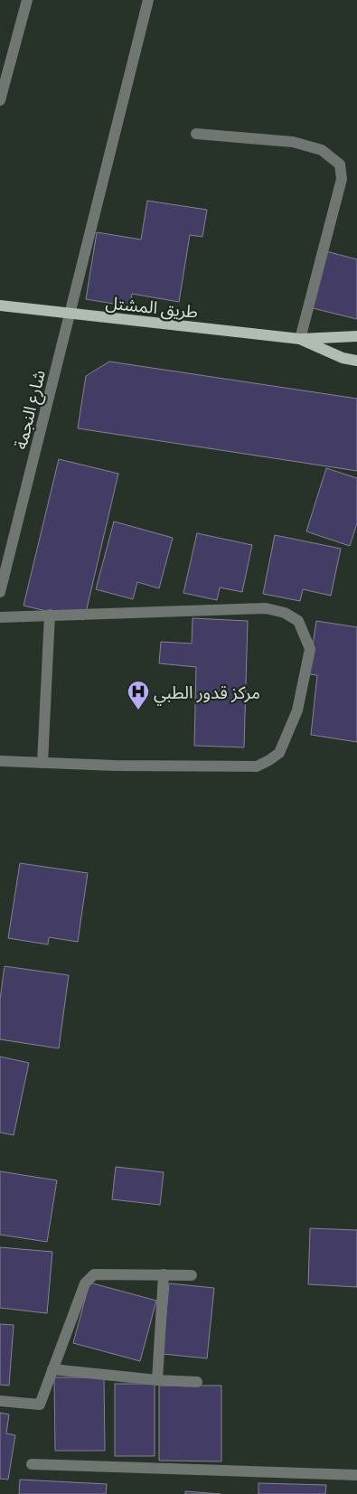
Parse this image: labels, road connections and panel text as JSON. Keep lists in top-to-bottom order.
{
  "streets": {
    "main road": ["طريق المشتل"],
    "street": ["شارع النجمة"]
  },
  "crossings": [
    ["طريق المشتل", "شارع النجمة"]
  ],
  "places": {
    "hospital": ["مركز قدور الطبي"]
  }
}
